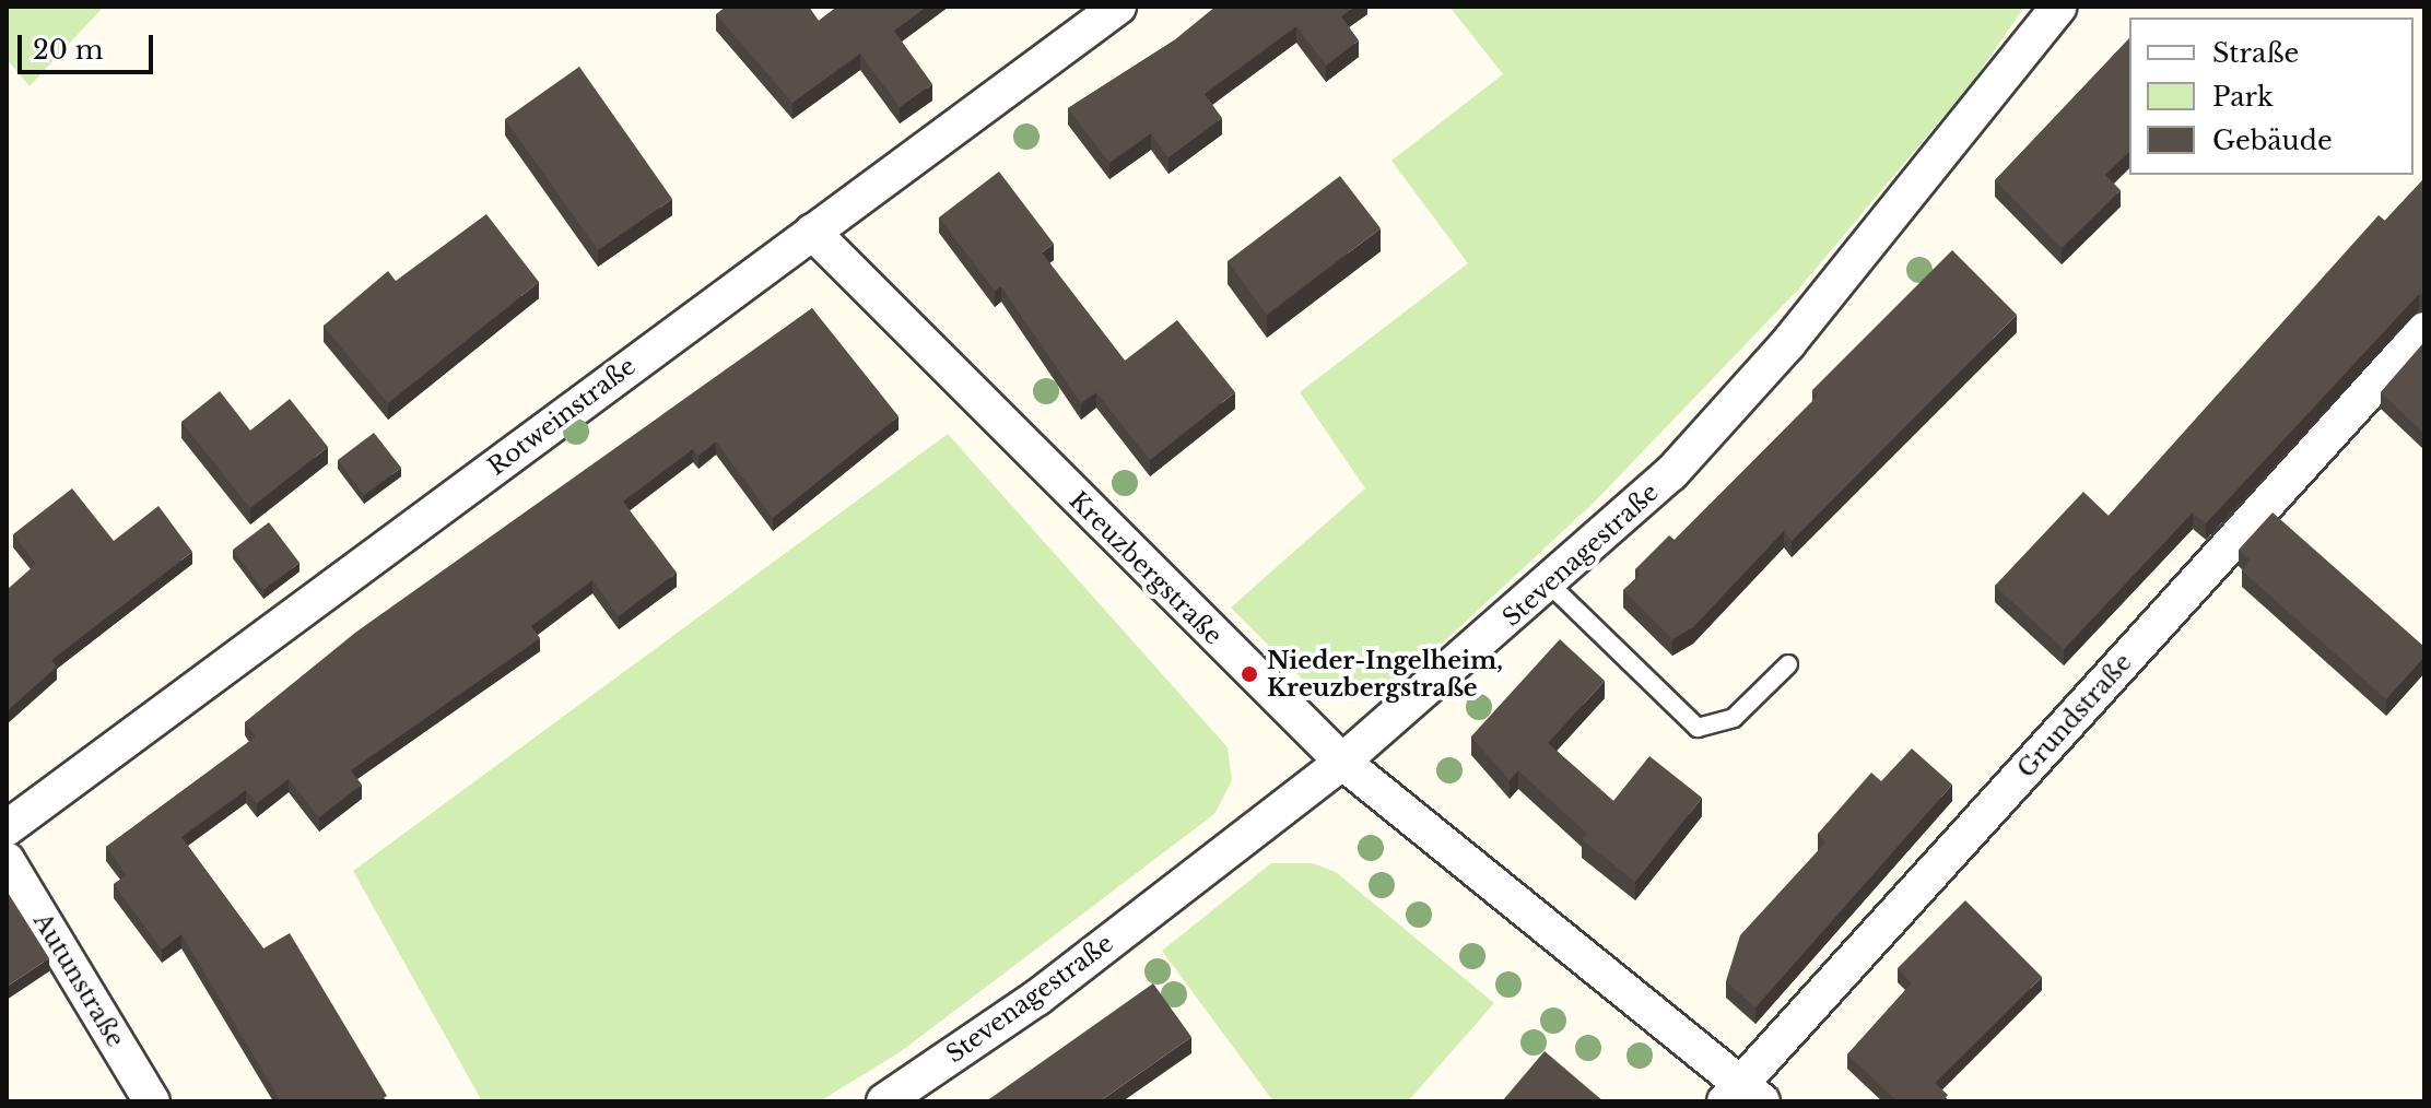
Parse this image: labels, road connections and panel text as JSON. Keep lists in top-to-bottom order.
{
  "streets": {
    "street": [
      "Rotweinstraße",
      "Stevenagestraße",
      "Kreuzbergstraße",
      "Grundstraße",
      "Autunstraße"
    ]
  },
  "crossings": [
    ["Rotweinstraße", "Kreuzbergstraße"],
    ["Stevenagestraße", "Kreuzbergstraße"],
    ["Kreuzbergstraße", "Grundstraße"]
  ],
  "places": ["Nieder-Ingelheim, Kreuzbergstraße"],
  "legend": ["Straße", "Park", "Gebäude"],
  "scale_bar": "20 m"
}
